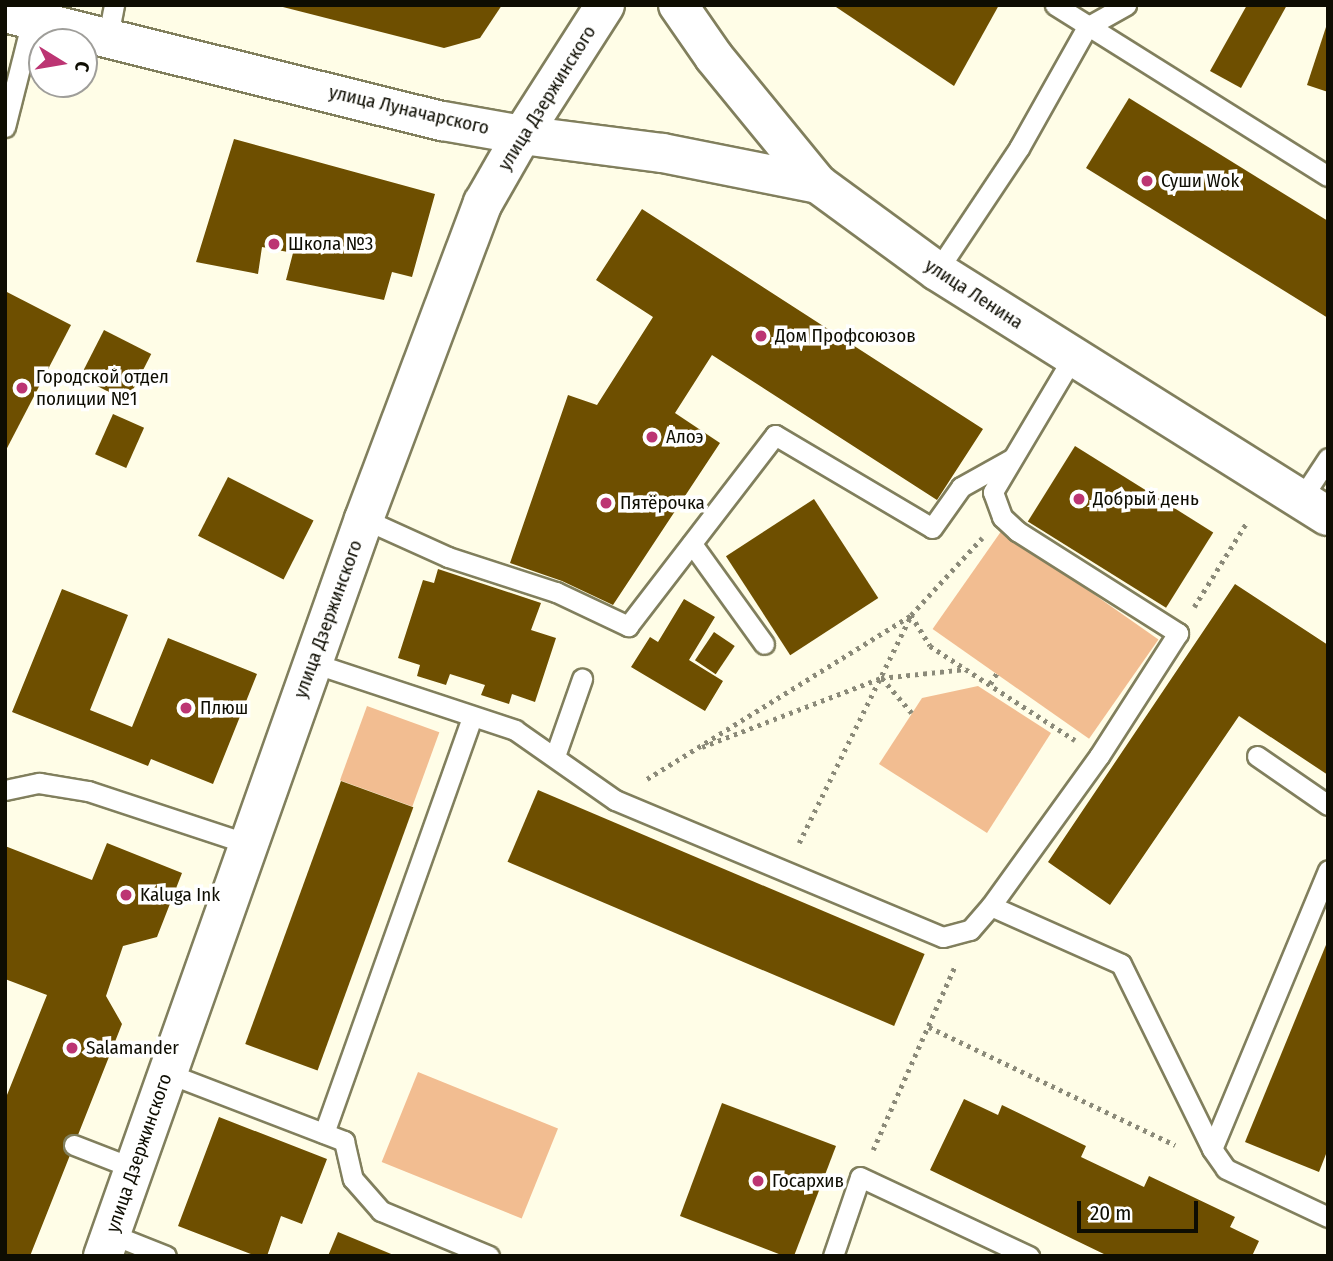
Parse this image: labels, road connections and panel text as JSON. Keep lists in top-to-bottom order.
{
  "streets": {
    "main road": ["улица Дзержинского", "улица Луначарского", "улица Ленина"]
  },
  "crossings": [
    ["улица Дзержинского", "улица Луначарского"],
    ["улица Луначарского", "улица Ленина"]
  ],
  "places": [
    "Суши Wok",
    "Школа №3",
    "Дом Профсоюзов",
    "Городской отдел полиции №1",
    "Алоэ",
    "Добрый день",
    "Пятёрочка",
    "Плюш",
    "Kaluga Ink",
    "Salamander",
    "Госархив"
  ],
  "scale_bar": "20 m",
  "north": "right"
}
